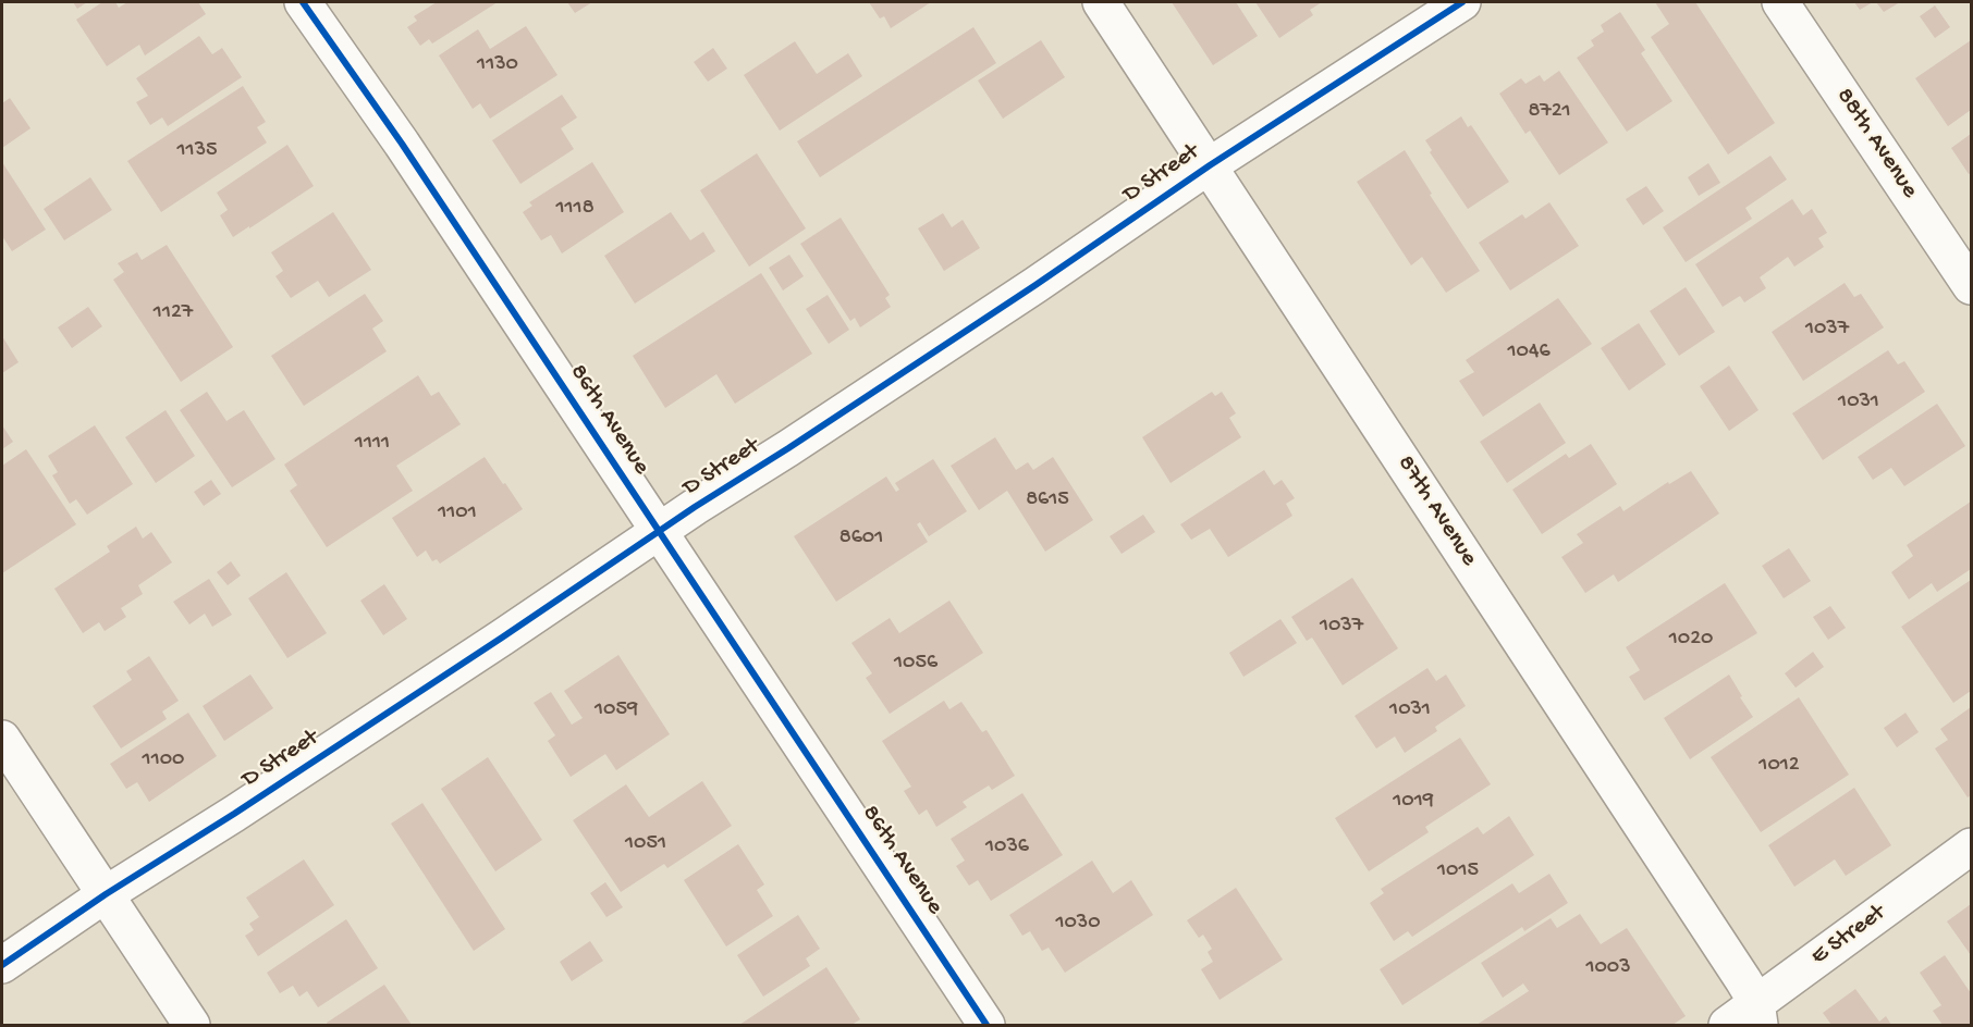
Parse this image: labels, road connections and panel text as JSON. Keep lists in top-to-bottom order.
{
  "streets": {
    "street": [
      "88th Avenue",
      "D Street",
      "86th Avenue",
      "87th Avenue",
      "E Street"
    ]
  },
  "crossings": [
    ["D Street", "86th Avenue"],
    ["D Street", "87th Avenue"],
    ["87th Avenue", "E Street"]
  ],
  "house_numbers": [
    "1130",
    "8721",
    "1135",
    "1118",
    "1127",
    "1037",
    "1046",
    "1031",
    "1111",
    "8615",
    "1101",
    "8601",
    "1037",
    "1020",
    "1056",
    "1059",
    "1031",
    "1100",
    "1012",
    "1019",
    "1051",
    "1036",
    "1015",
    "1030",
    "1003"
  ]
}
